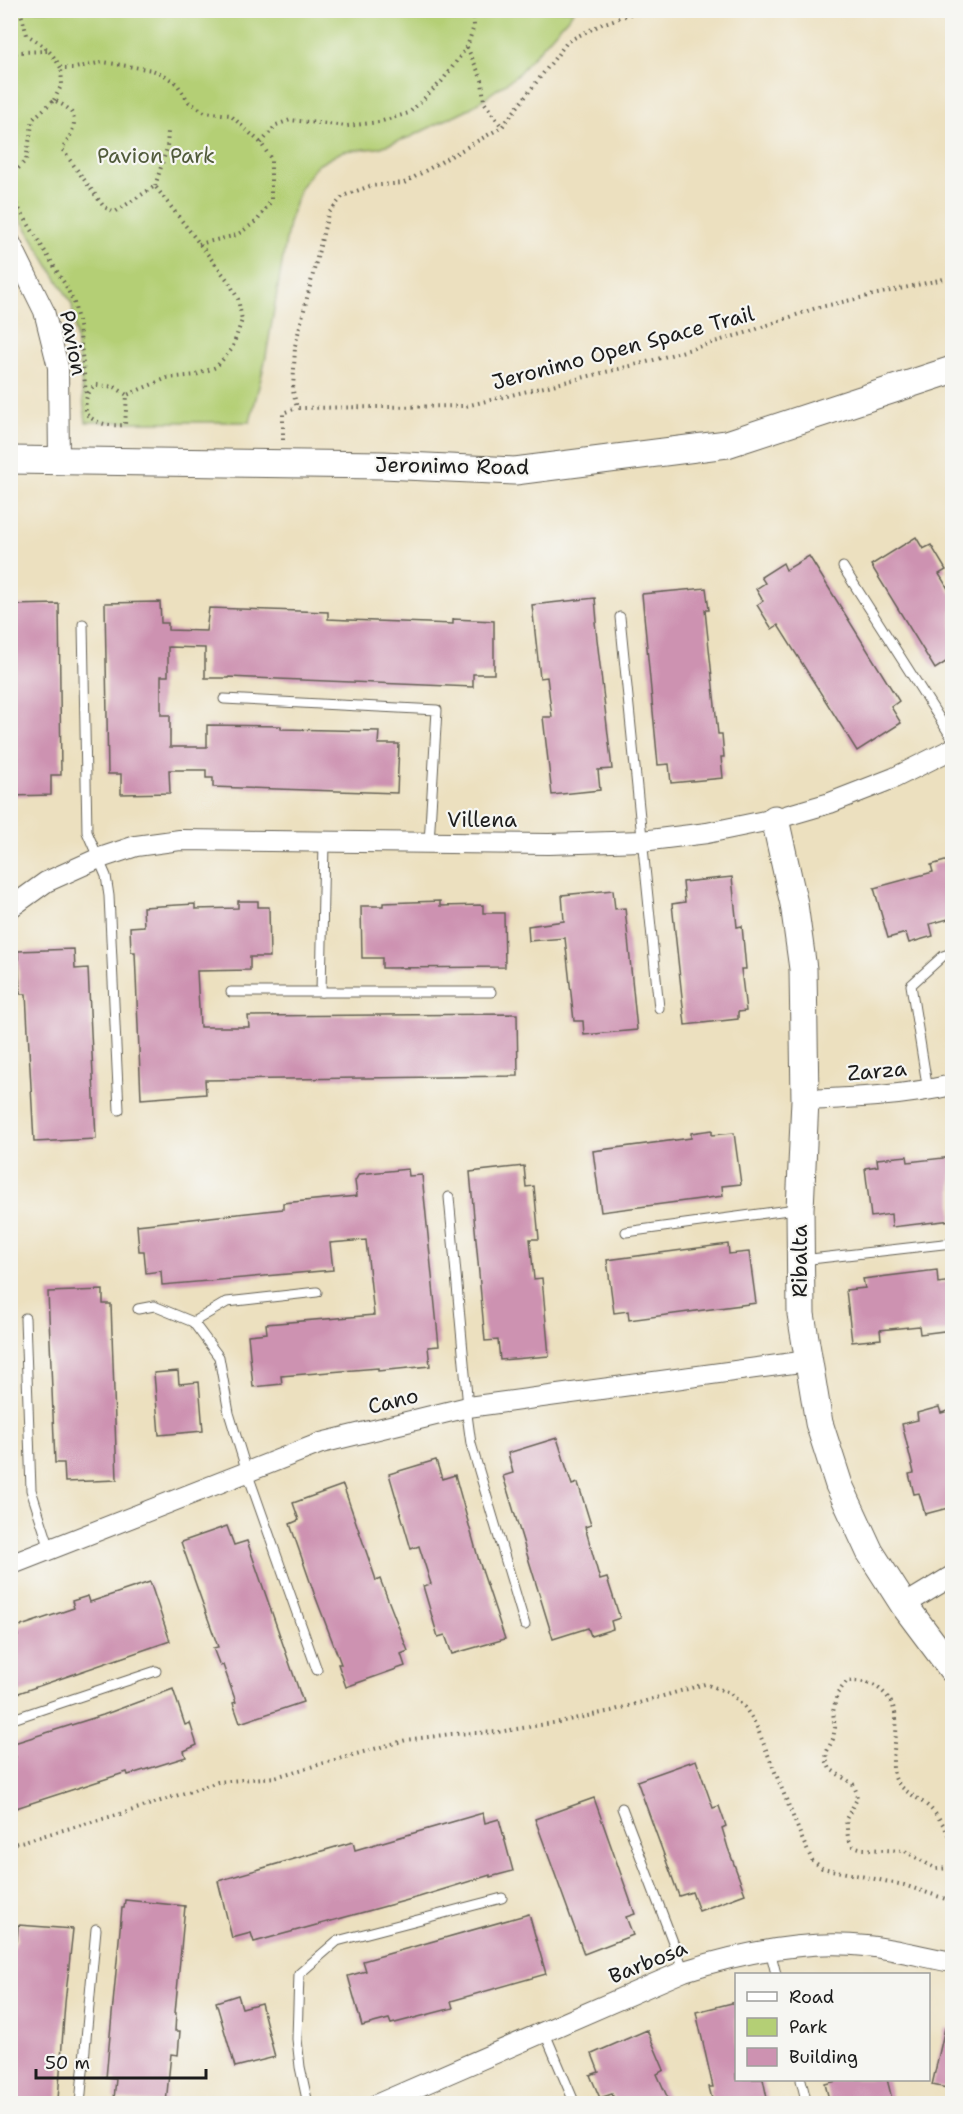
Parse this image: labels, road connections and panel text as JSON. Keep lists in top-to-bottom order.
{
  "streets": {
    "main road": ["Jeronimo Road", "Ribalta"],
    "street": [
      "Pavion",
      "Villena",
      "Zarza",
      "Cano",
      "Barbosa"
    ],
    "path": ["Jeronimo Open Space Trail"]
  },
  "crossings": [
    ["Pavion", "Jeronimo Road"],
    ["Villena", "Ribalta"],
    ["Zarza", "Ribalta"],
    ["Ribalta", "Cano"]
  ],
  "parks": ["Pavion Park"],
  "legend": ["Road", "Park", "Building"],
  "scale_bar": "50 m"
}
